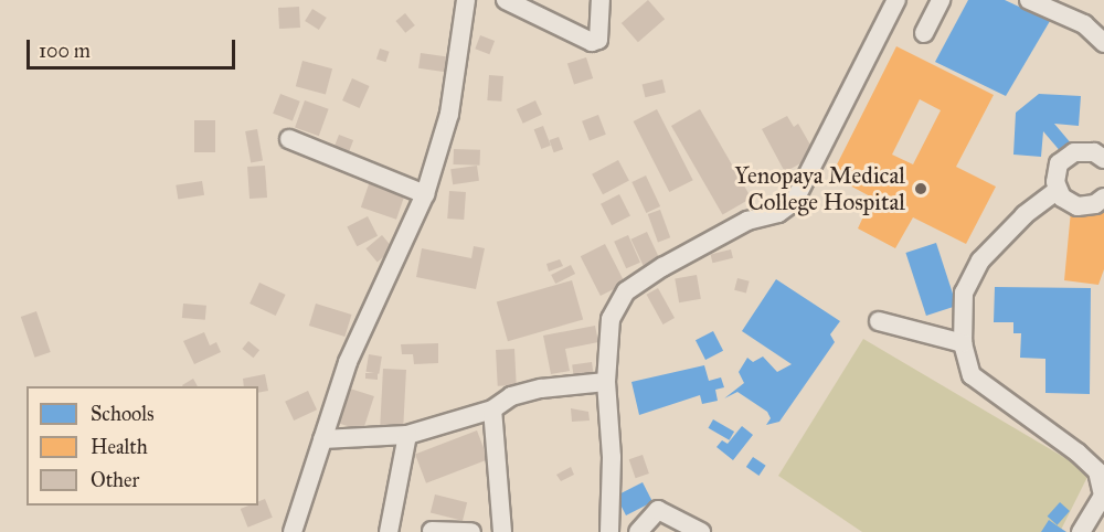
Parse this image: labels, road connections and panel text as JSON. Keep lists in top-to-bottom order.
{
  "places": ["Yenopaya Medical College Hospital"],
  "legend": ["Schools", "Health", "Other"],
  "scale_bar": "100 m"
}
